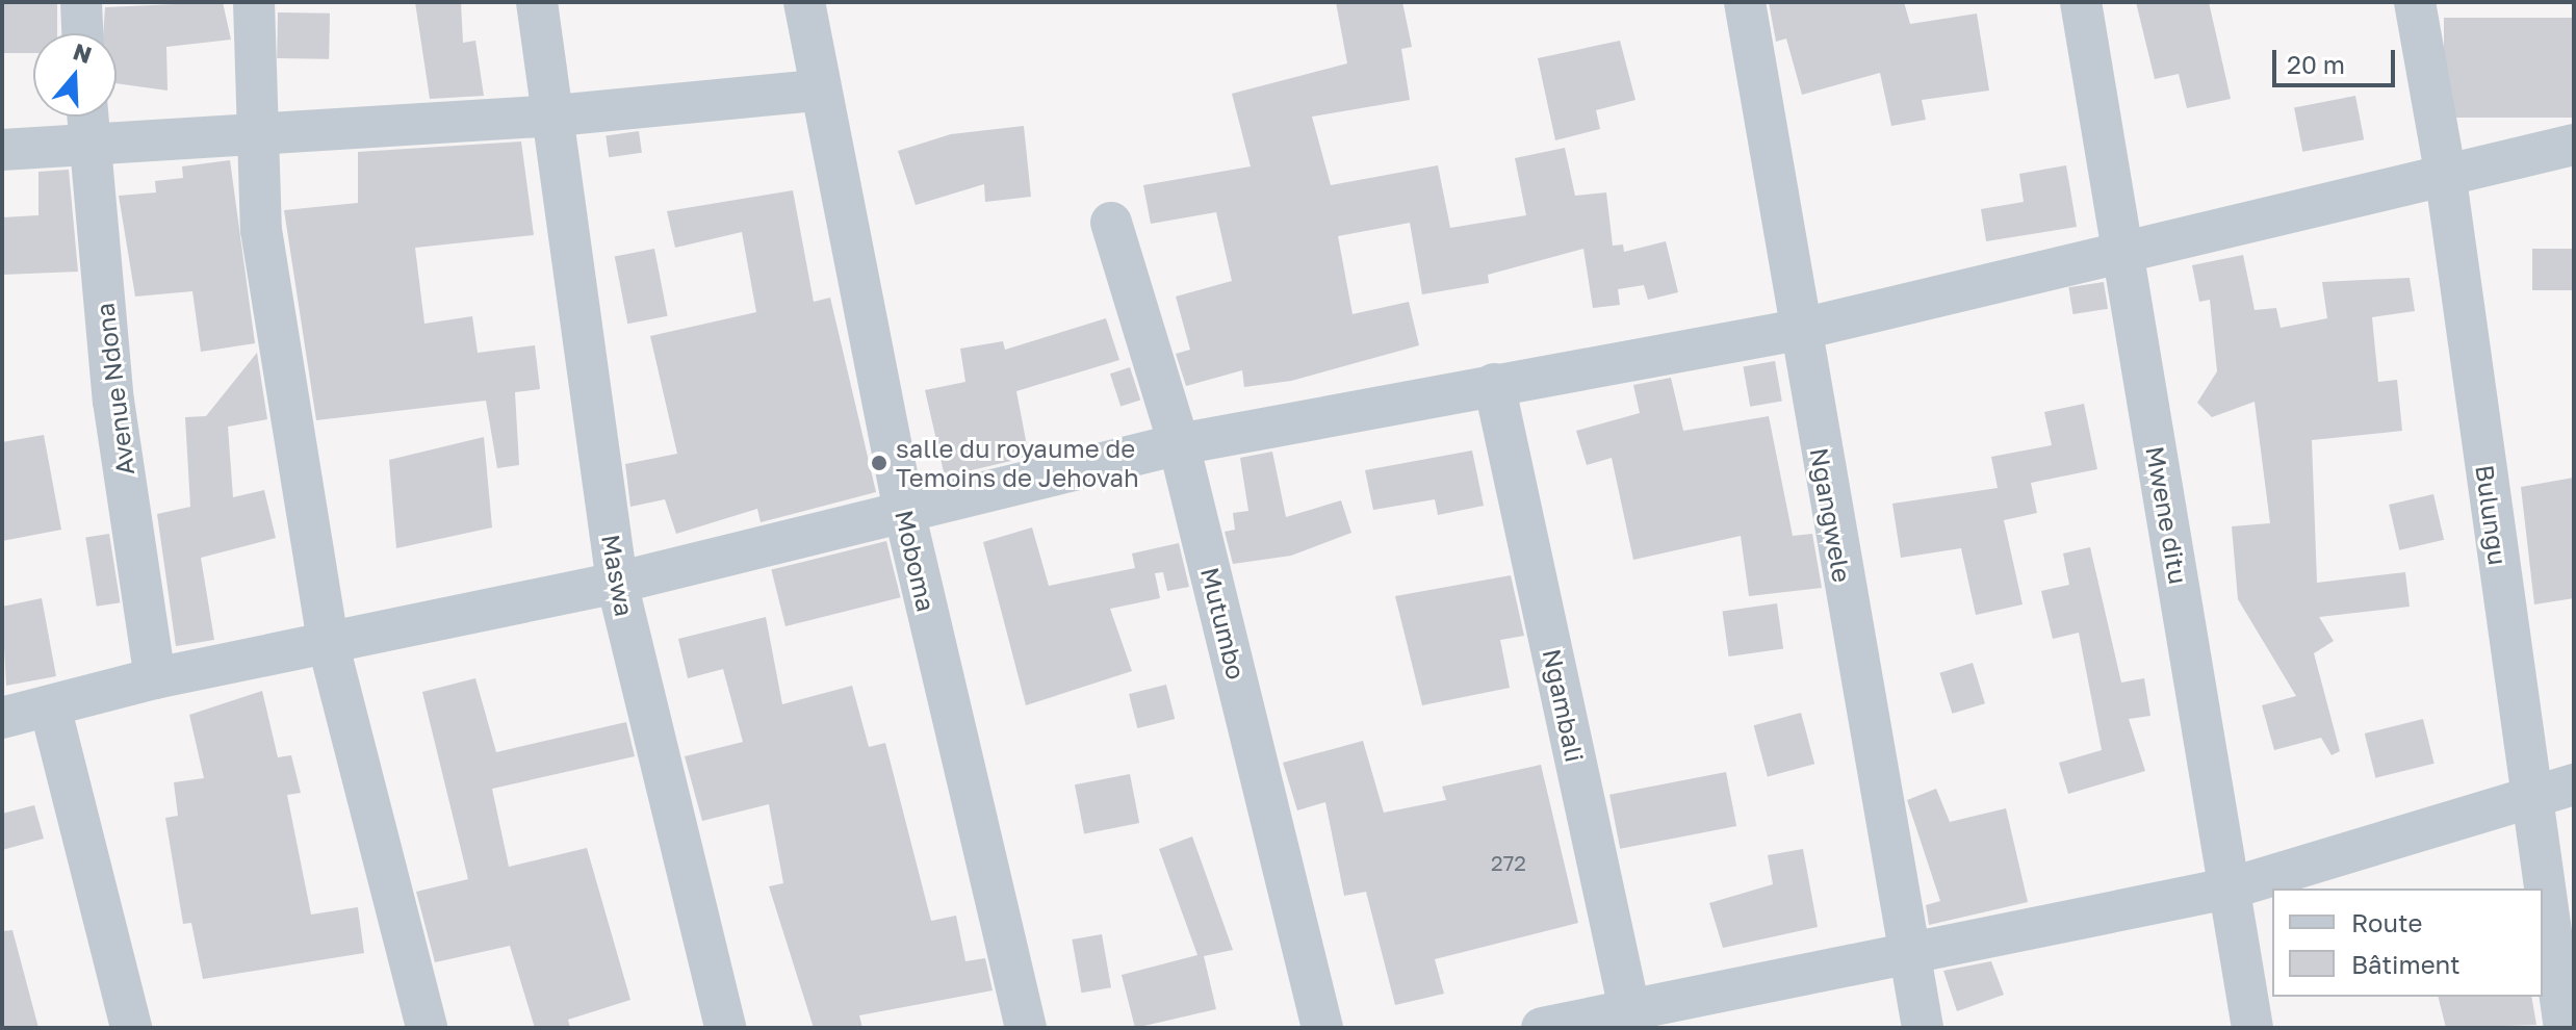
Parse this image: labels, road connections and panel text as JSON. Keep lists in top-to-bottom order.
{
  "streets": {
    "street": [
      "Avenue Ndona",
      "Ngangwele",
      "Mwene ditu",
      "Bulungu",
      "Moboma",
      "Maswa",
      "Mutumbo",
      "Ngambali"
    ]
  },
  "places": ["salle du royaume de Temoins de Jehovah"],
  "house_numbers": ["272"],
  "legend": ["Route", "Bâtiment"],
  "scale_bar": "20 m",
  "north": "top"
}
